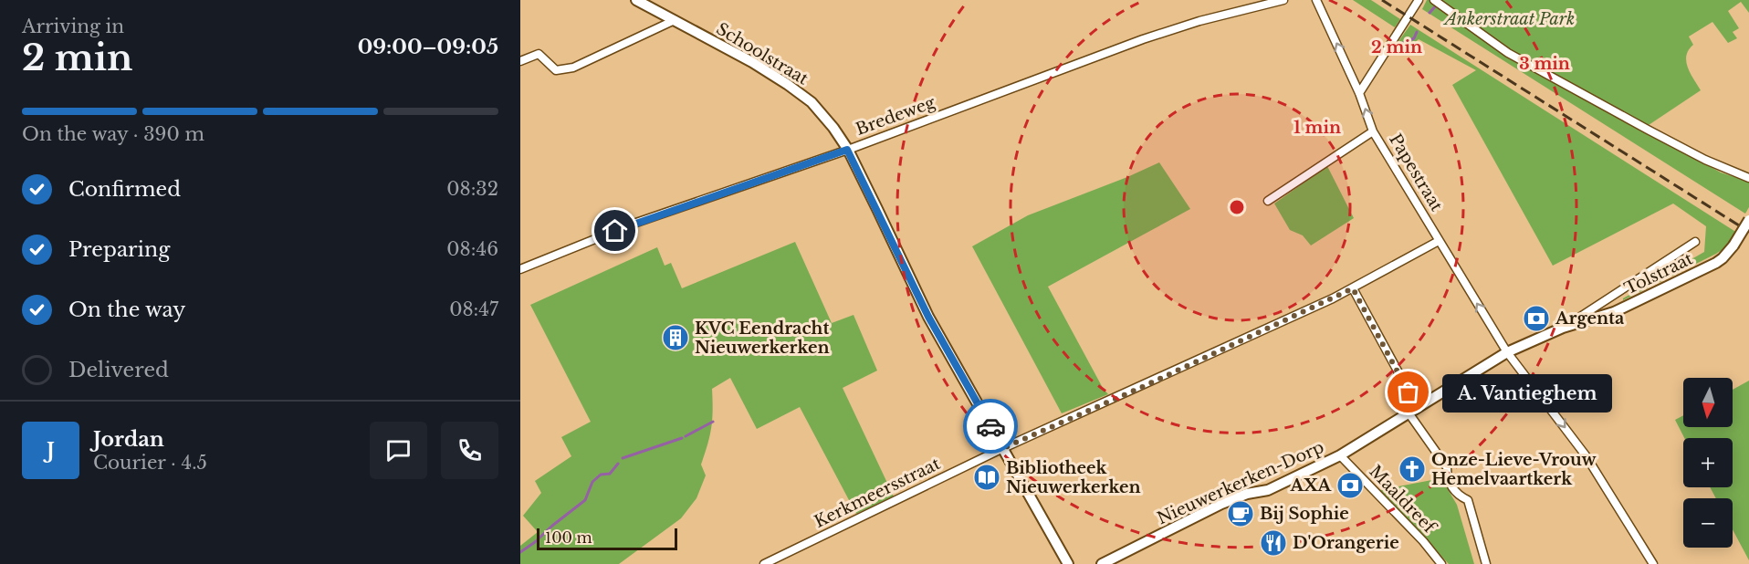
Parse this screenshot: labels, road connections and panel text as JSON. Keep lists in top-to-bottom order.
{
  "streets": {
    "street": [
      "Schoolstraat",
      "Bredeweg",
      "Papestraat",
      "Tolstraat",
      "Nieuwerkerken-Dorp",
      "Kerkmeersstraat",
      "Maaldreef"
    ]
  },
  "crossings": [
    ["Schoolstraat", "Bredeweg"],
    ["Schoolstraat", "Kerkmeersstraat"],
    ["Papestraat", "Tolstraat"],
    ["Papestraat", "Kerkmeersstraat"],
    ["Tolstraat", "Nieuwerkerken-Dorp"],
    ["Nieuwerkerken-Dorp", "Maaldreef"]
  ],
  "parks": ["Ankerstraat Park"],
  "places": {
    "bank": ["Argenta", "AXA"],
    "building": ["KVC Eendracht Nieuwerkerken"],
    "other": ["A. Vantieghem"],
    "church": ["Onze-Lieve-Vrouw Hemelvaartkerk"],
    "library": ["Bibliotheek Nieuwerkerken"],
    "cafe": ["Bij Sophie"],
    "restaurant": ["D'Orangerie"]
  },
  "scale_bar": "100 m",
  "north": "bottom",
  "page": {
    "heading": ["2 min", "Arriving in", "09:00–09:05"],
    "panel": ["Jordan", "Courier · 4.5"],
    "bar": "On the way · 390 m",
    "list": [
      ["Confirmed", "08:32"],
      ["Preparing", "08:46"],
      ["On the way", "08:47"],
      "Delivered"
    ],
    "bubble": "A. Vantieghem",
    "map_buttons": ["+", "−"],
    "round": "J",
    "scale": "100 m"
  },
  "rings": ["2 min", "3 min", "1 min"]
}
